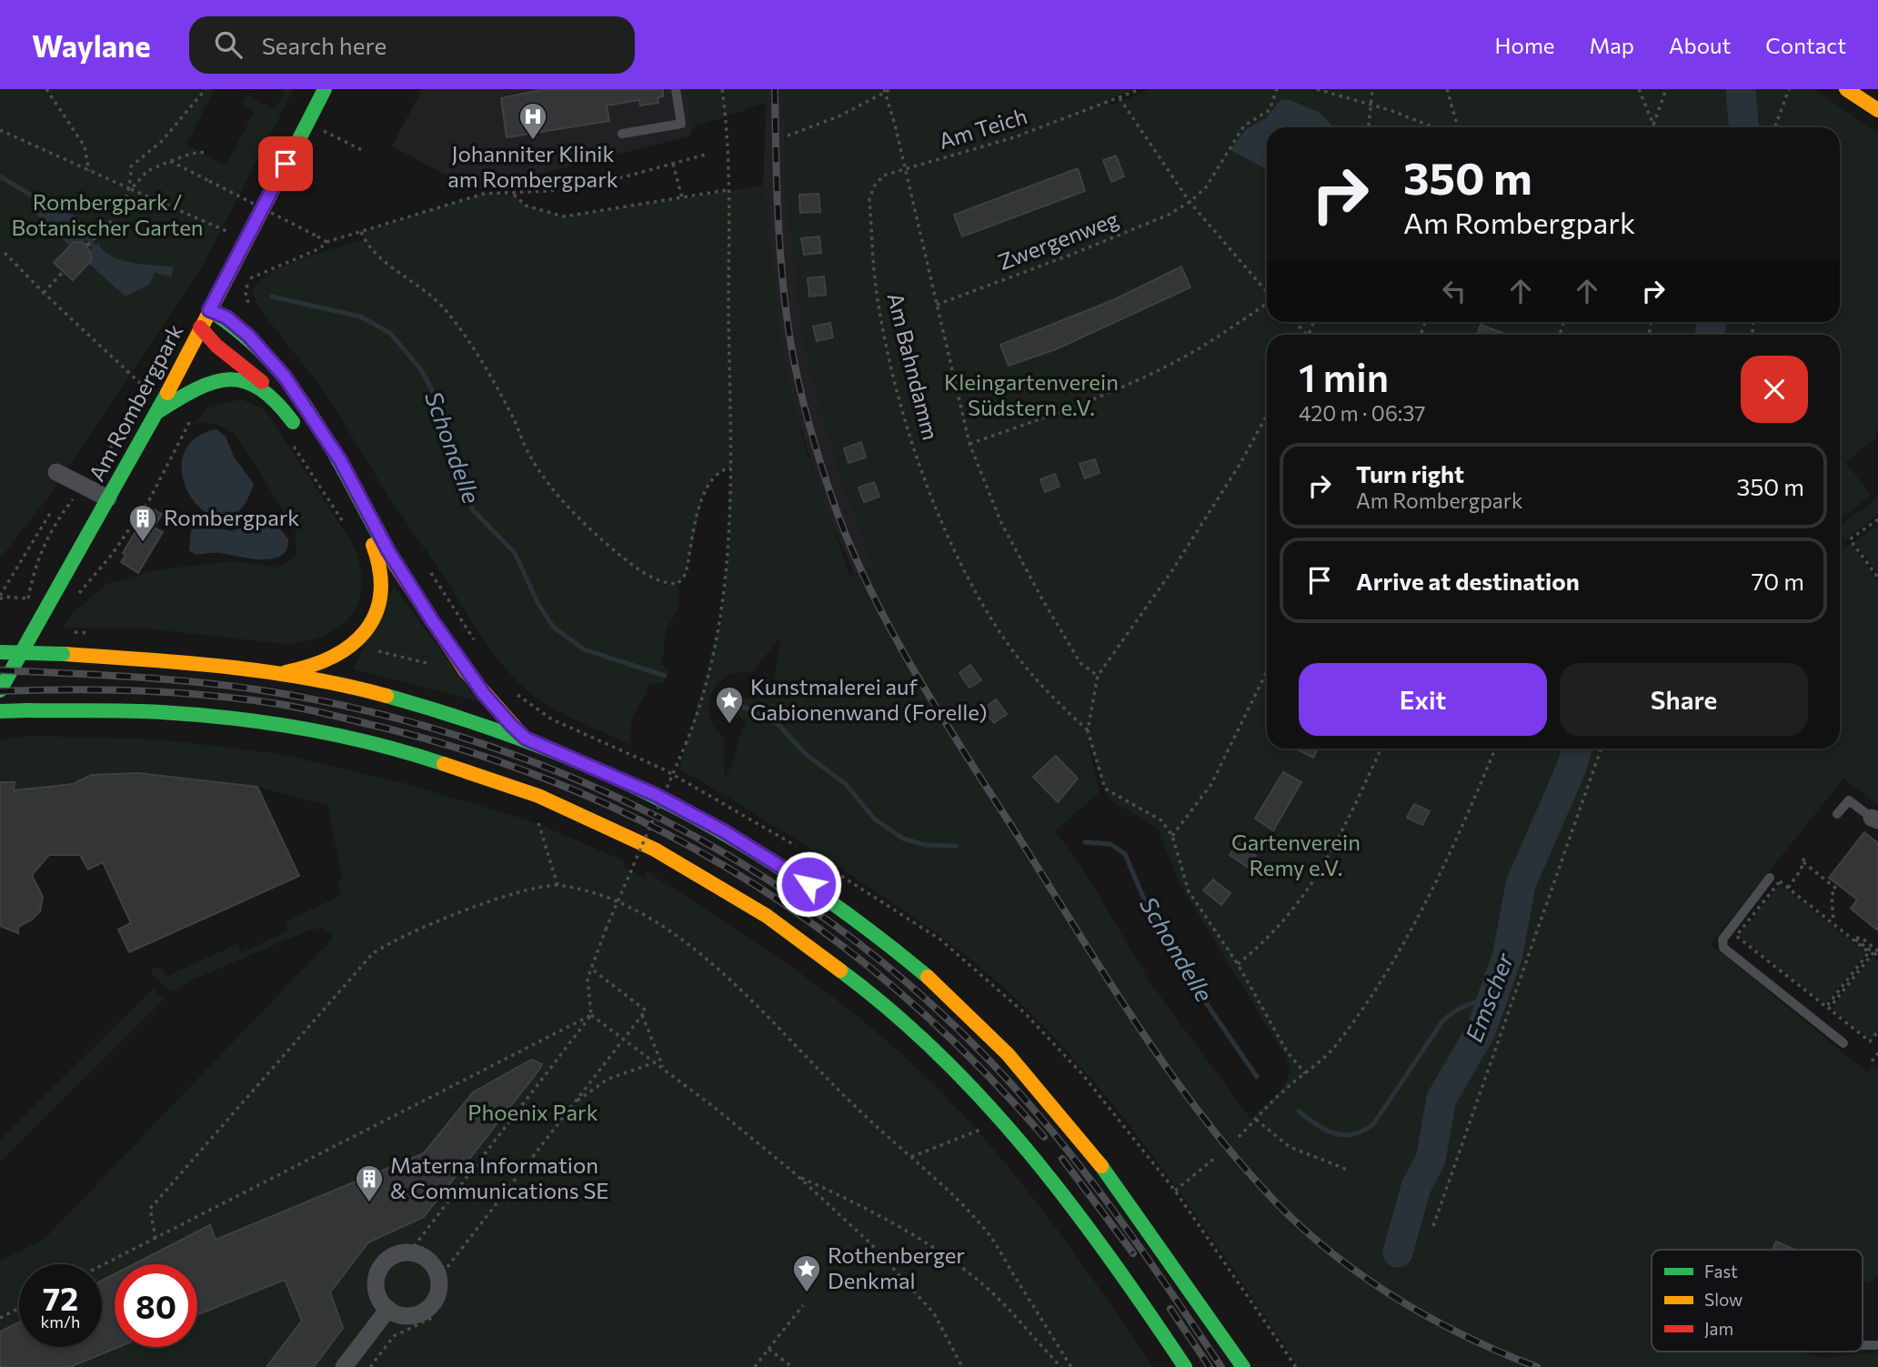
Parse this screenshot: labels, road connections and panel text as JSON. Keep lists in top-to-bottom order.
{
  "streets": {
    "main road": ["Am Rombergpark"],
    "path": ["Am Teich", "Zwergenweg", "Am Bahndamm"]
  },
  "crossings": [
    ["Am Teich", "Am Bahndamm"]
  ],
  "water": ["Schondelle", "Emscher"],
  "parks": [
    "Rombergpark / Botanischer Garten",
    "Kleingartenverein Südstern e.V.",
    "Gartenverein Remy e.V.",
    "Phoenix Park"
  ],
  "places": {
    "hospital": ["Johanniter Klinik am Rombergpark"],
    "building": ["Rombergpark", "Materna Information & Communications SE"],
    "place": ["Kunstmalerei auf Gabionenwand (Forelle)", "Rothenberger Denkmal"]
  },
  "legend": ["Fast", "Slow", "Jam"],
  "page": {
    "header": "Waylane",
    "search": "Search here",
    "nav": [
      "Home",
      "Map",
      "About",
      "Contact"
    ],
    "turn": ["350 m", "Am Rombergpark"],
    "heading": ["1 min", "420 m · 06:37"],
    "list": [
      {
        "name": "Turn right",
        "note": "Am Rombergpark",
        "value": "350 m"
      },
      {
        "name": "Arrive at destination",
        "value": "70 m"
      }
    ],
    "buttons": ["Exit", "Share"],
    "speed": "72 km/h",
    "limit": "80"
  }
}
